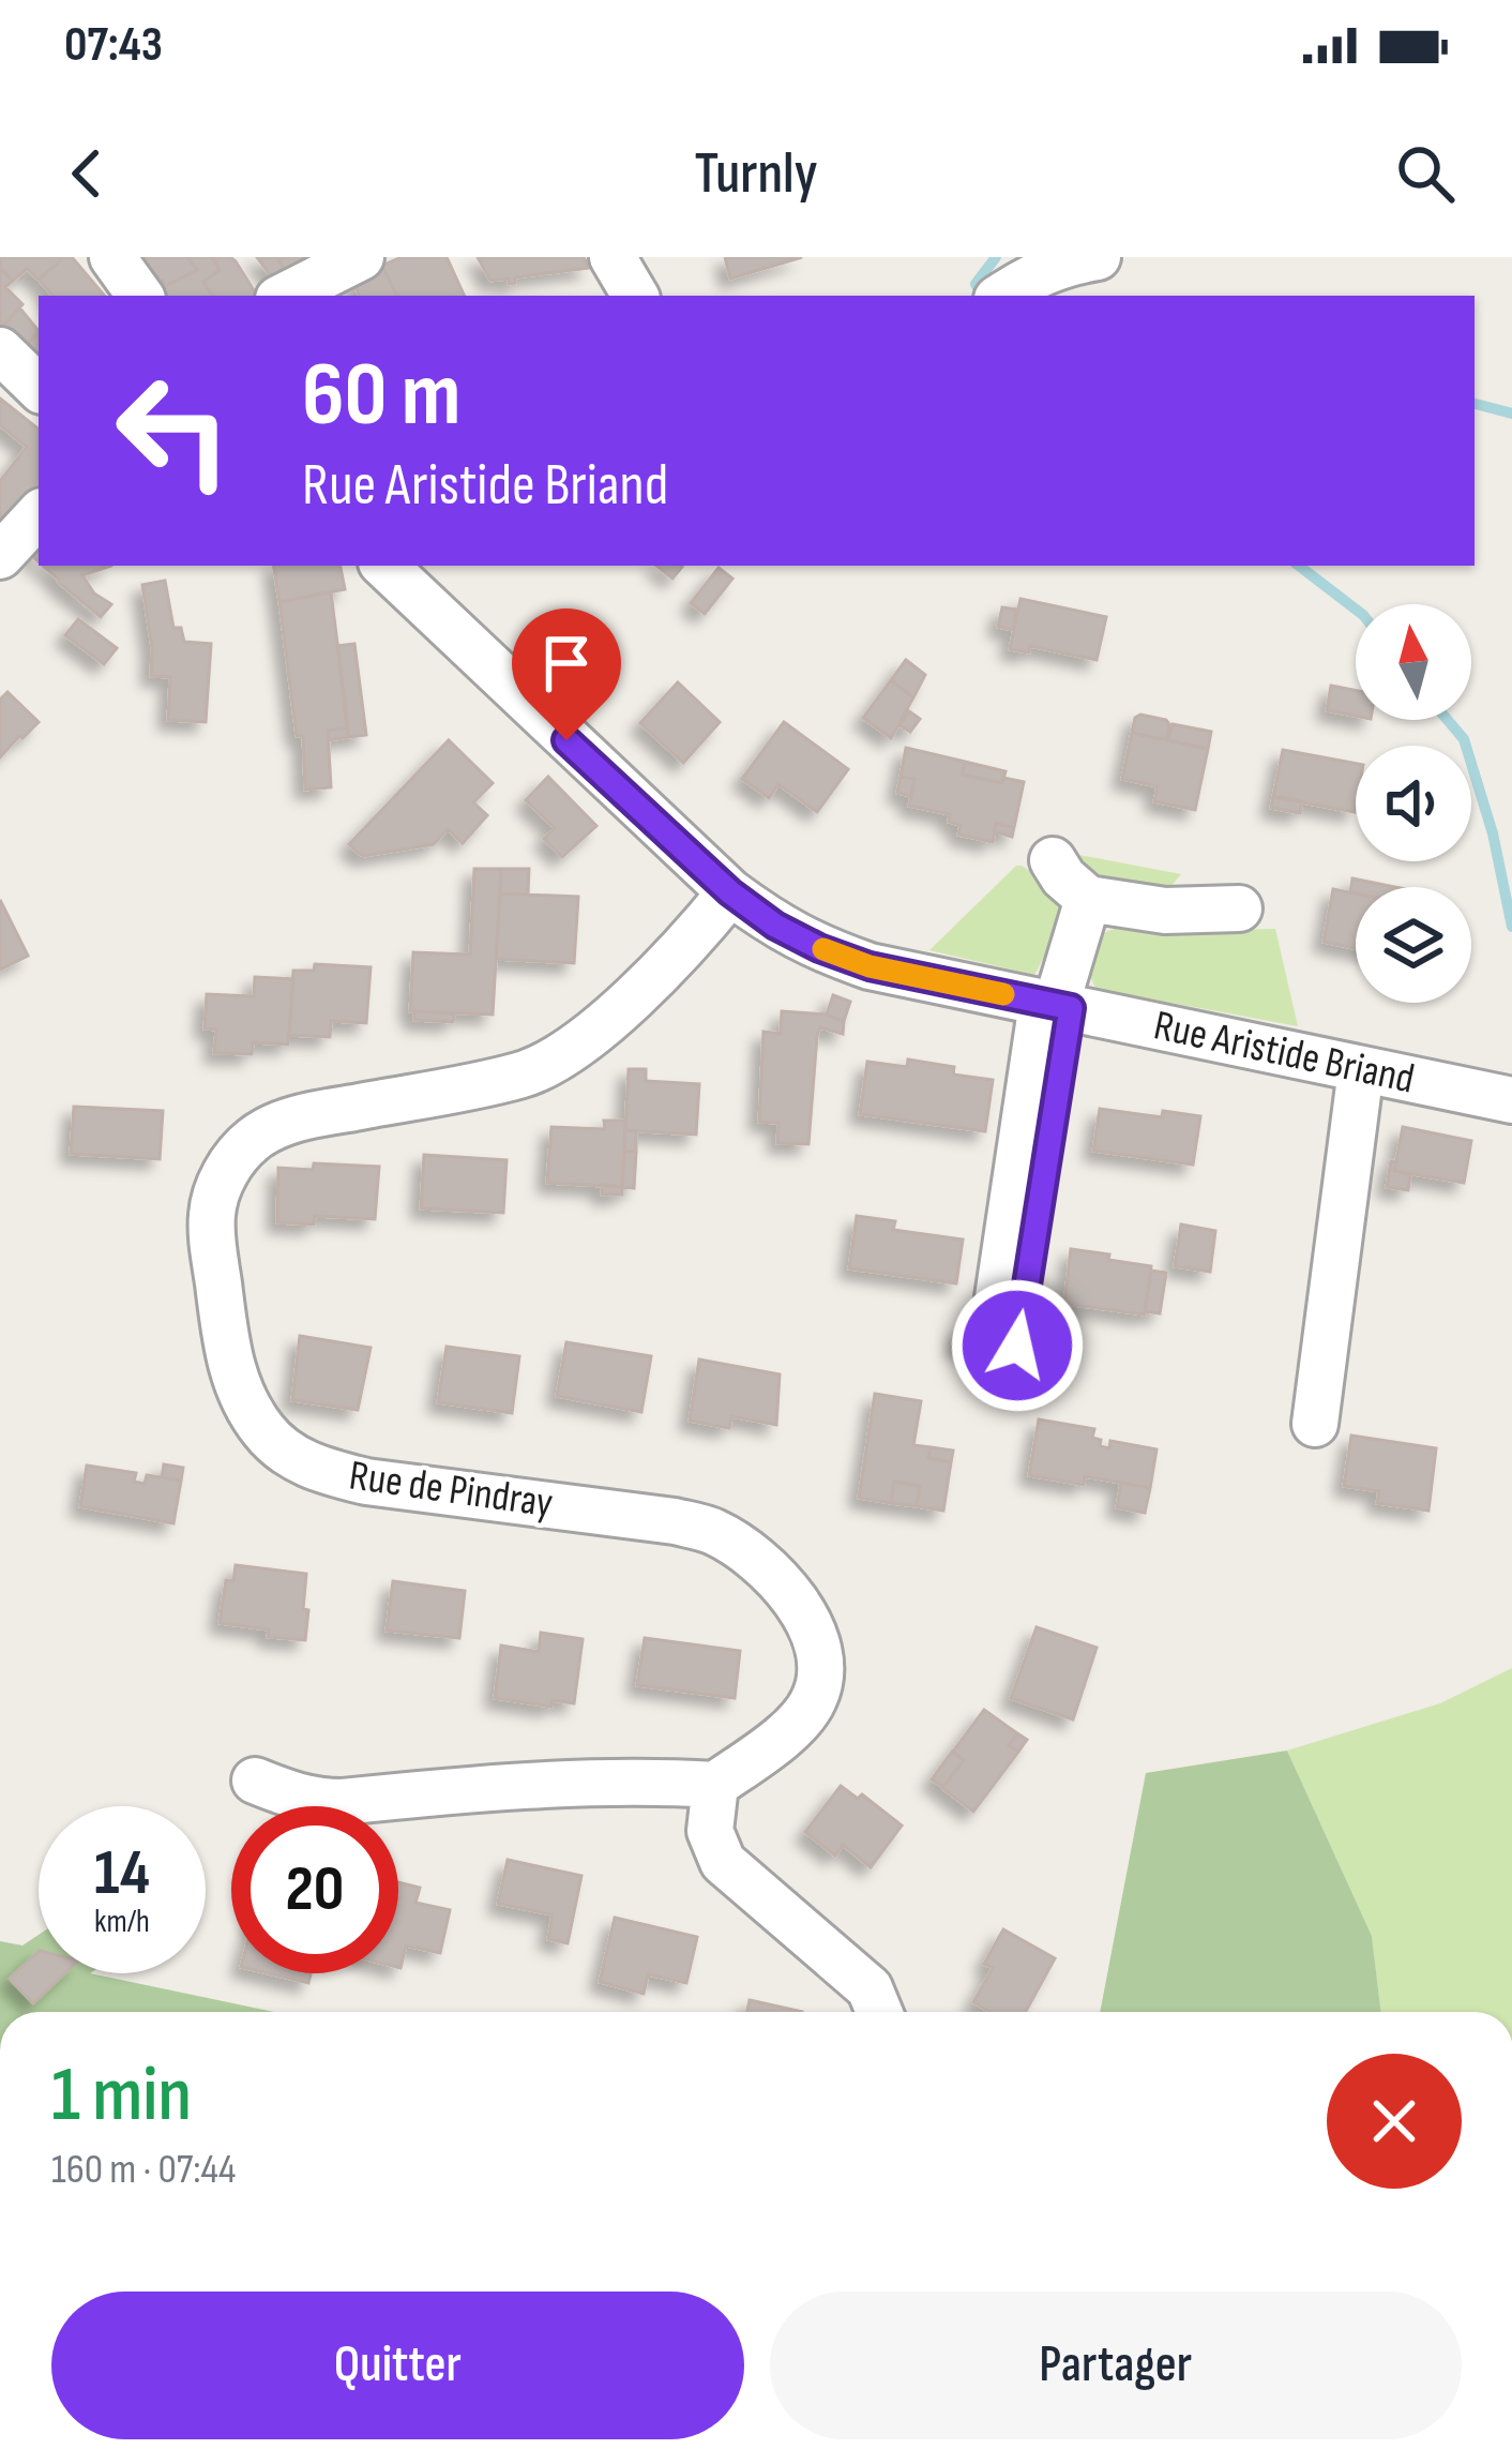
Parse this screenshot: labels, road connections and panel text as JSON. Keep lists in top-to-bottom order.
{
  "streets": {
    "street": ["Rue Aristide Briand", "Rue de Pindray"]
  },
  "crossings": [
    ["Rue Aristide Briand", "Rue de Pindray"]
  ],
  "north": "top",
  "page": {
    "status": "07:43",
    "header": "Turnly",
    "turn": ["60 m", "Rue Aristide Briand"],
    "speed": "14 km/h",
    "limit": "20",
    "heading": ["1 min", "160 m · 07:44"],
    "buttons": ["Quitter", "Partager"]
  }
}
